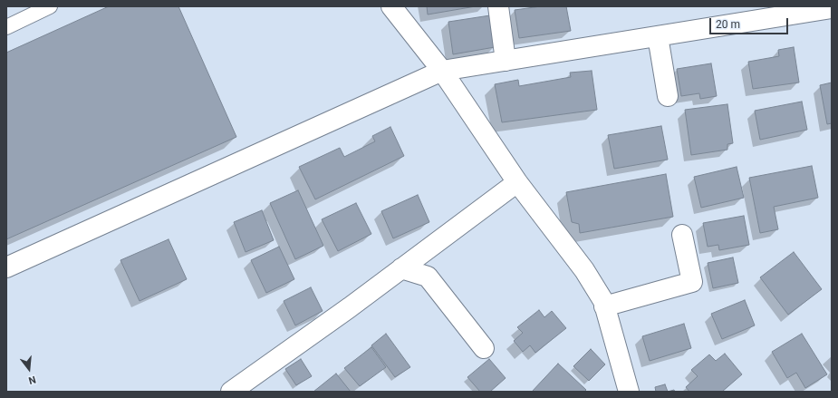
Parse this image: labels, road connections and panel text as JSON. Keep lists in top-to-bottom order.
{
  "scale_bar": "20 m",
  "north": "bottom"
}
